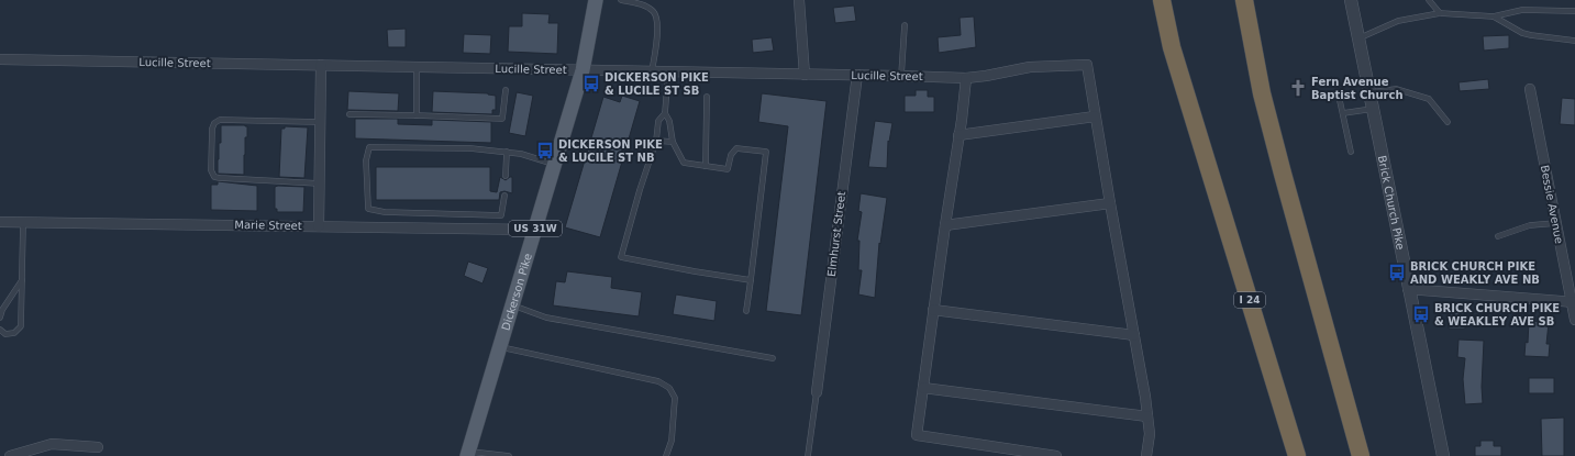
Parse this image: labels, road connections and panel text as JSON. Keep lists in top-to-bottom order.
{
  "streets": {
    "highway": ["I 24"],
    "main road": ["US 31W", "Dickerson Pike"],
    "street": [
      "Lucille Street",
      "Brick Church Pike",
      "Bessie Avenue",
      "Marie Street",
      "Elmhurst Street"
    ]
  },
  "crossings": [
    ["Lucille Street", "Elmhurst Street"],
    ["Lucille Street", "Dickerson Pike"],
    ["Marie Street", "Dickerson Pike"]
  ],
  "places": {
    "bus stop": [
      "DICKERSON PIKE & LUCILE ST SB",
      "DICKERSON PIKE & LUCILE ST NB",
      "BRICK CHURCH PIKE AND WEAKLY AVE NB",
      "BRICK CHURCH PIKE & WEAKLEY AVE SB"
    ],
    "church": ["Fern Avenue Baptist Church"]
  }
}
